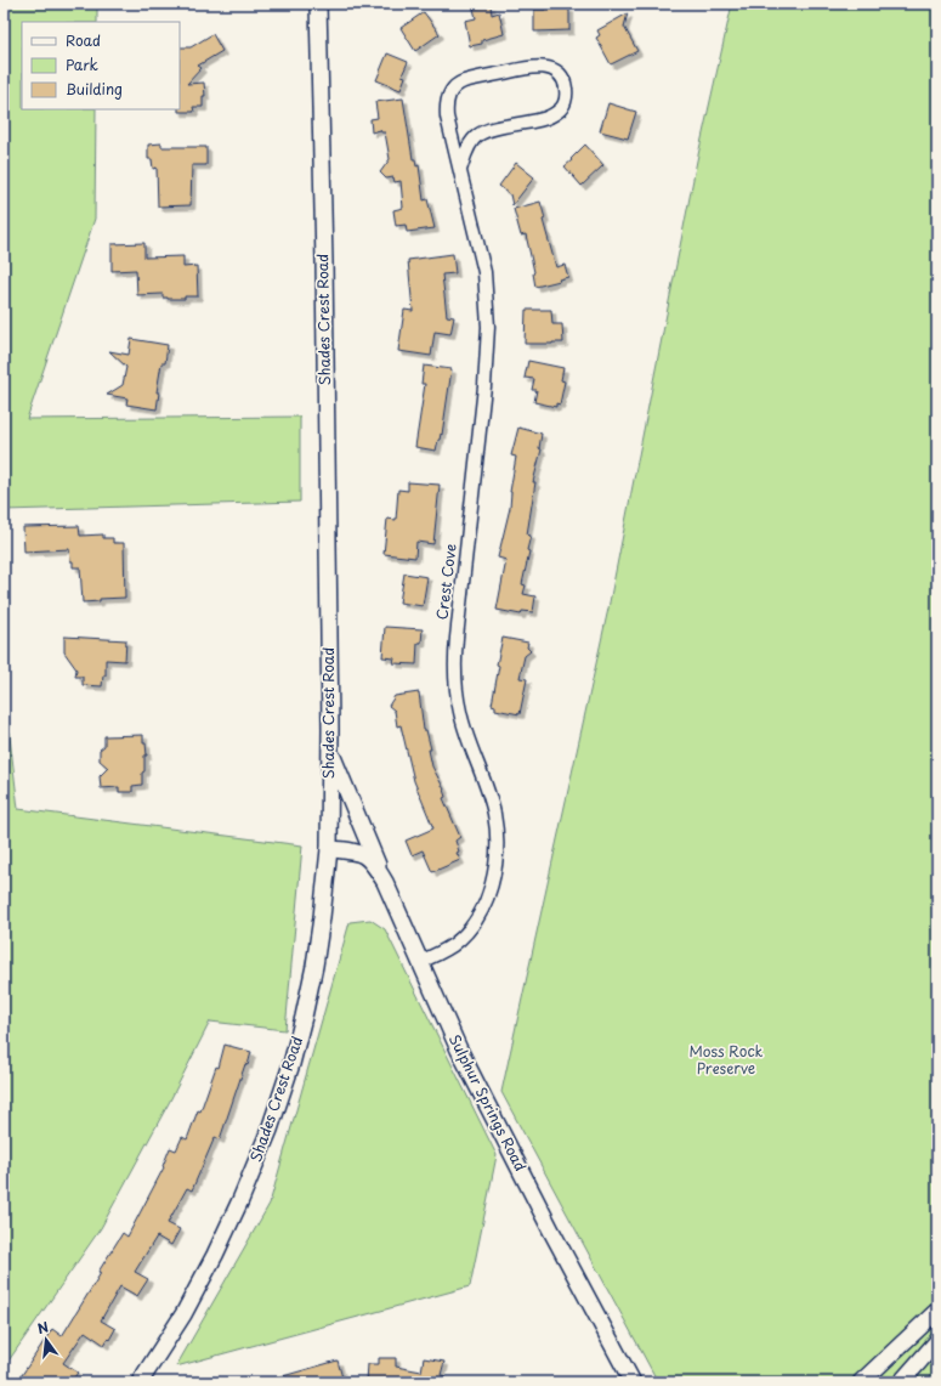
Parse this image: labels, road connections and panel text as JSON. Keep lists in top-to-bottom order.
{
  "streets": {
    "street": ["Shades Crest Road", "Crest Cove", "Sulphur Springs Road"]
  },
  "crossings": [
    ["Shades Crest Road", "Sulphur Springs Road"],
    ["Crest Cove", "Sulphur Springs Road"]
  ],
  "parks": ["Moss Rock Preserve"],
  "legend": ["Road", "Park", "Building"],
  "north": "top"
}
